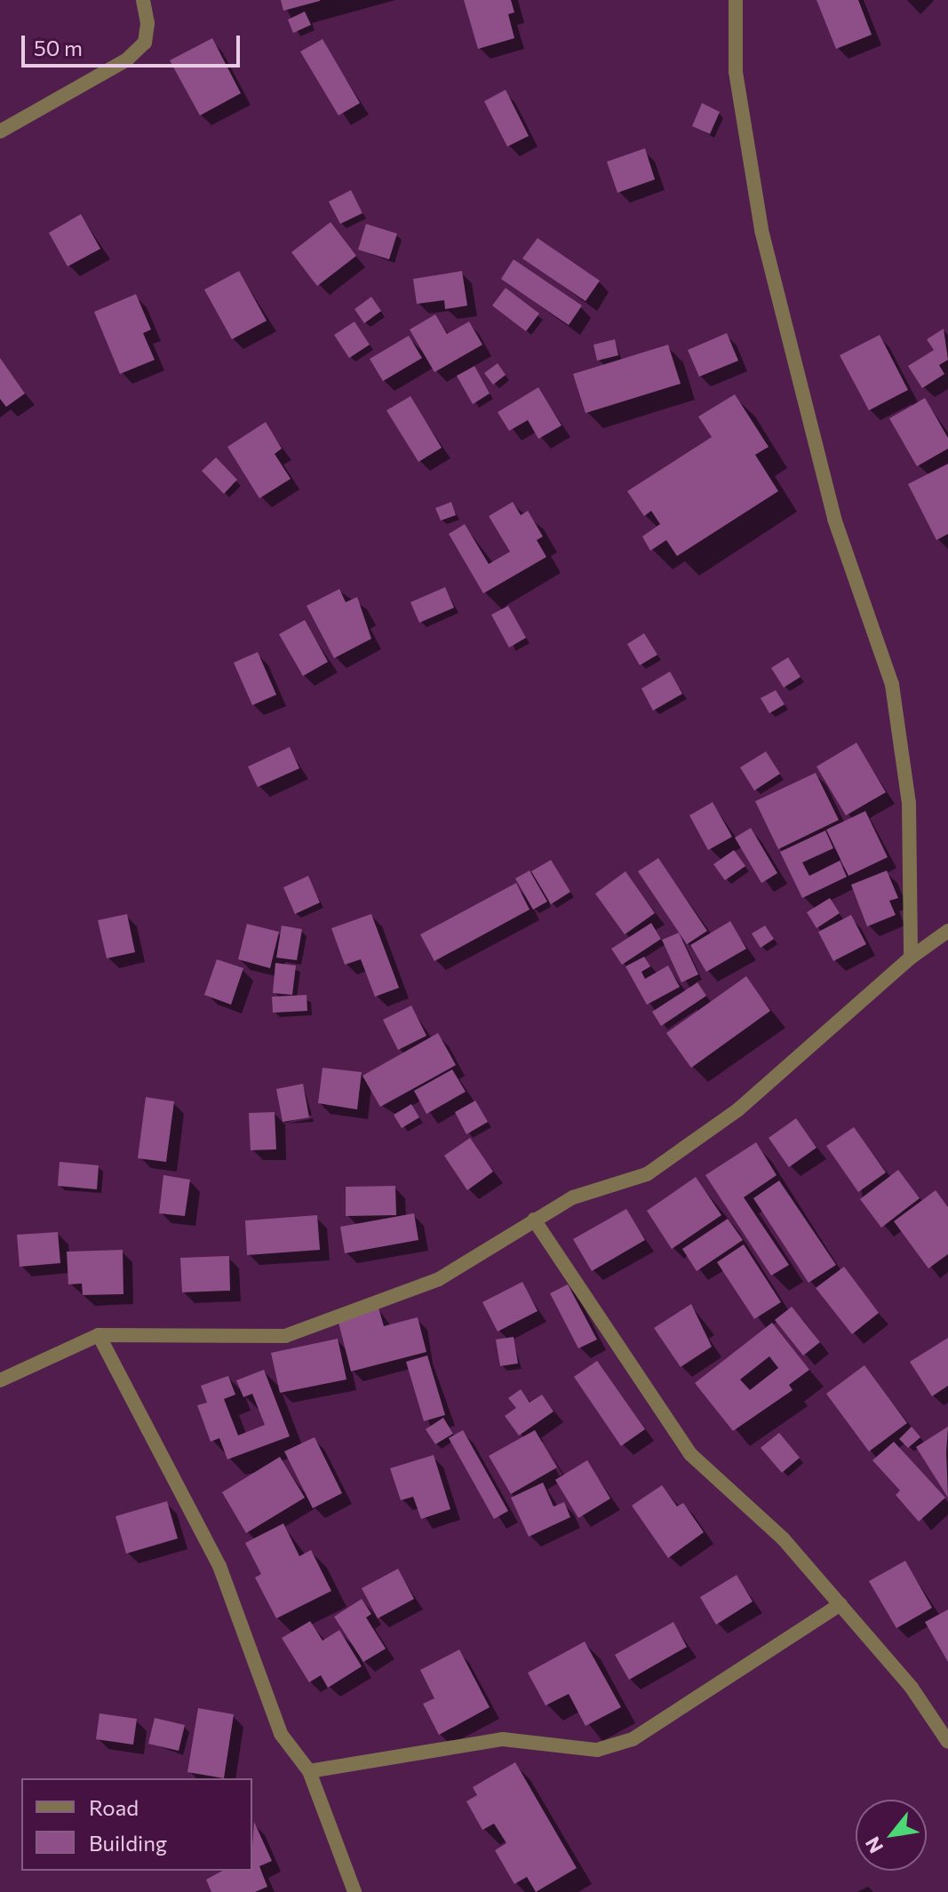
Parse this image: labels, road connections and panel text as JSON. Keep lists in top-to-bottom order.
{
  "legend": ["Road", "Building"],
  "scale_bar": "50 m",
  "north": "bottom left"
}
